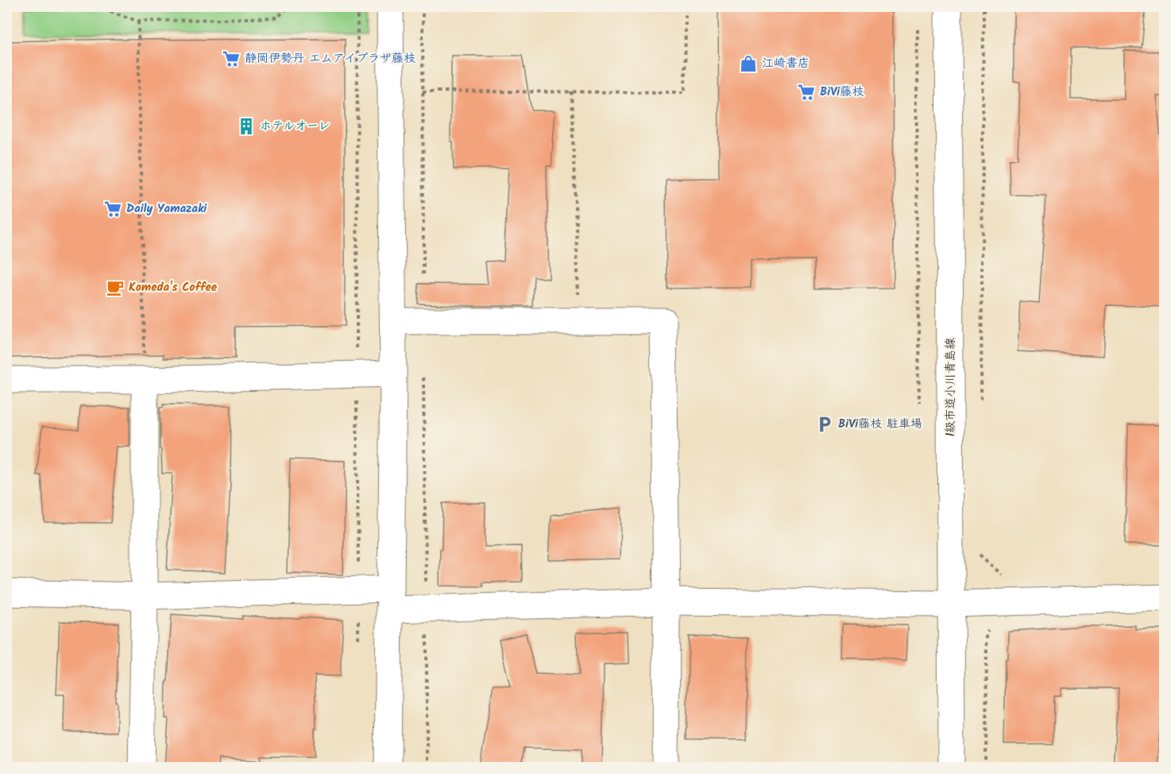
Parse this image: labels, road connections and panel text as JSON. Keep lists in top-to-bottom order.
{
  "streets": {
    "street": ["1級市道小川青島線"]
  },
  "places": {
    "supermarket": ["静岡伊勢丹 エムアイプラザ藤枝", "BiVi藤枝", "Daily Yamazaki"],
    "shop": ["江崎書店"],
    "building": ["ホテルオーレ"],
    "cafe": ["Komeda's Coffee"],
    "parking": ["BiVi藤枝 駐車場"]
  }
}
